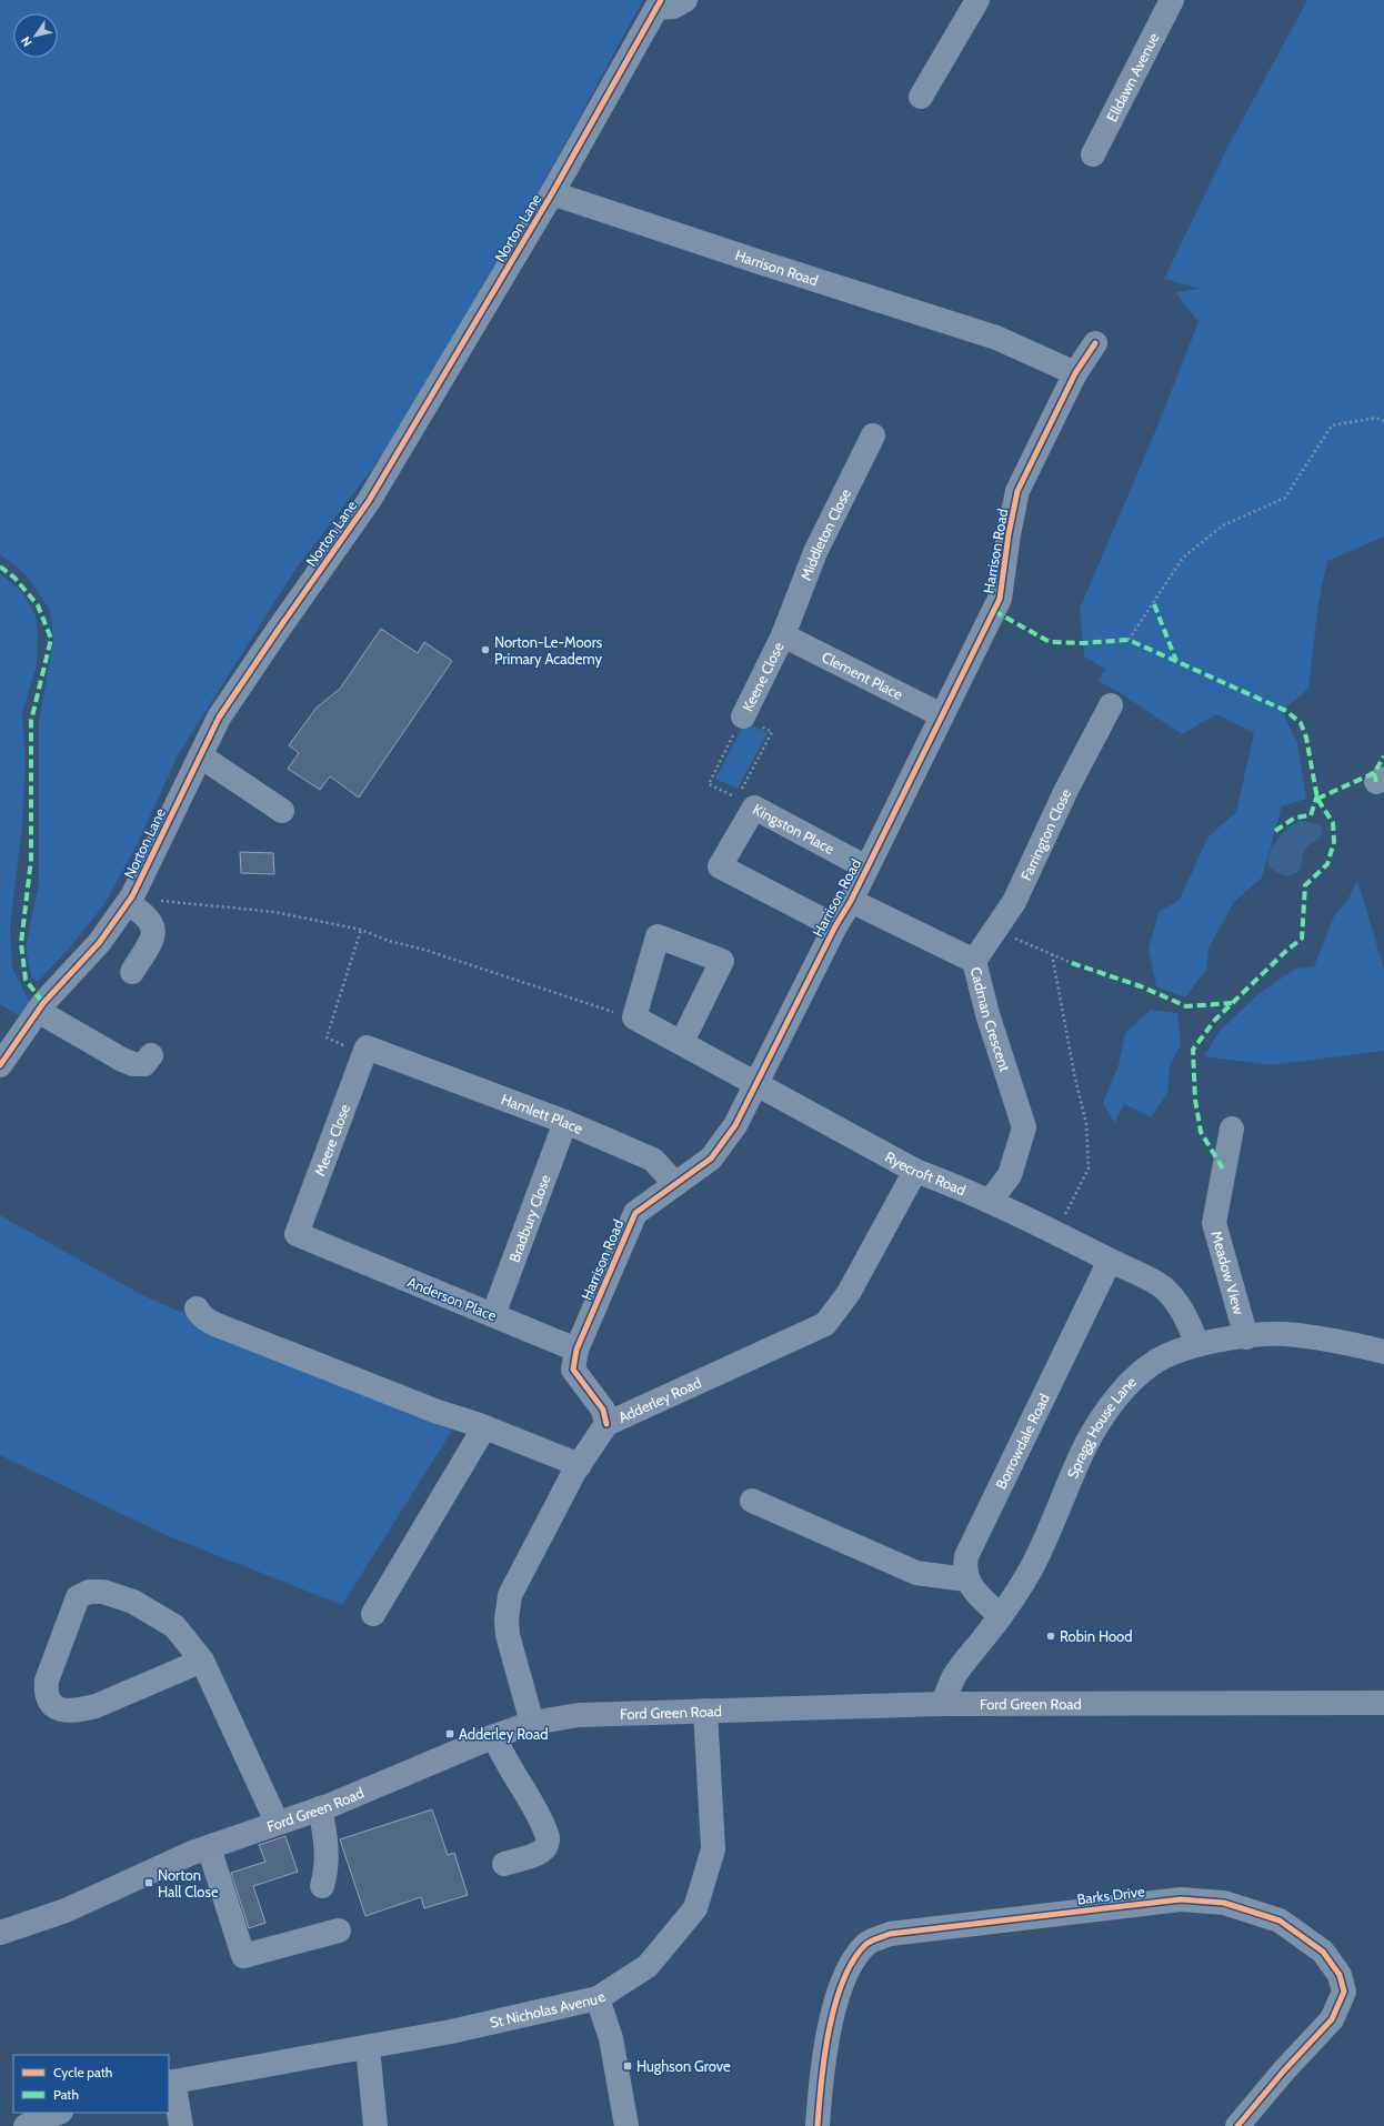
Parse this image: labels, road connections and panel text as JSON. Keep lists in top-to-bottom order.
{
  "streets": {
    "main road": ["Ford Green Road"],
    "street": [
      "Elldawn Avenue",
      "Norton Lane",
      "Harrison Road",
      "Middleton Close",
      "Clement Place",
      "Keene Close",
      "Kingston Place",
      "Farrington Close",
      "Cadman Crescent",
      "Hamlett Place",
      "Meere Close",
      "Ryecroft Road",
      "Bradbury Close",
      "Meadow View",
      "Anderson Place",
      "Adderley Road",
      "Spragg House Lane",
      "Borrowdale Road",
      "Barks Drive",
      "St Nicholas Avenue"
    ]
  },
  "crossings": [
    ["Norton Lane", "Harrison Road"],
    ["Harrison Road", "Clement Place"],
    ["Harrison Road", "Kingston Place"],
    ["Harrison Road", "Cadman Crescent"],
    ["Harrison Road", "Hamlett Place"],
    ["Harrison Road", "Ryecroft Road"],
    ["Harrison Road", "Anderson Place"],
    ["Harrison Road", "Adderley Road"],
    ["Middleton Close", "Clement Place"],
    ["Middleton Close", "Keene Close"],
    ["Clement Place", "Keene Close"],
    ["Farrington Close", "Cadman Crescent"],
    ["Cadman Crescent", "Ryecroft Road"],
    ["Hamlett Place", "Meere Close"],
    ["Hamlett Place", "Bradbury Close"],
    ["Meere Close", "Anderson Place"],
    ["Ryecroft Road", "Adderley Road"],
    ["Ryecroft Road", "Spragg House Lane"],
    ["Ryecroft Road", "Borrowdale Road"],
    ["Bradbury Close", "Anderson Place"],
    ["Meadow View", "Spragg House Lane"],
    ["Adderley Road", "Ford Green Road"],
    ["Spragg House Lane", "Ford Green Road"],
    ["Ford Green Road", "St Nicholas Avenue"]
  ],
  "places": {
    "other": ["Norton-Le-Moors Primary Academy", "Robin Hood"],
    "transit": ["Adderley Road", "Norton Hall Close", "Hughson Grove"]
  },
  "legend": ["Cycle path", "Path"],
  "north": "bottom left"
}
